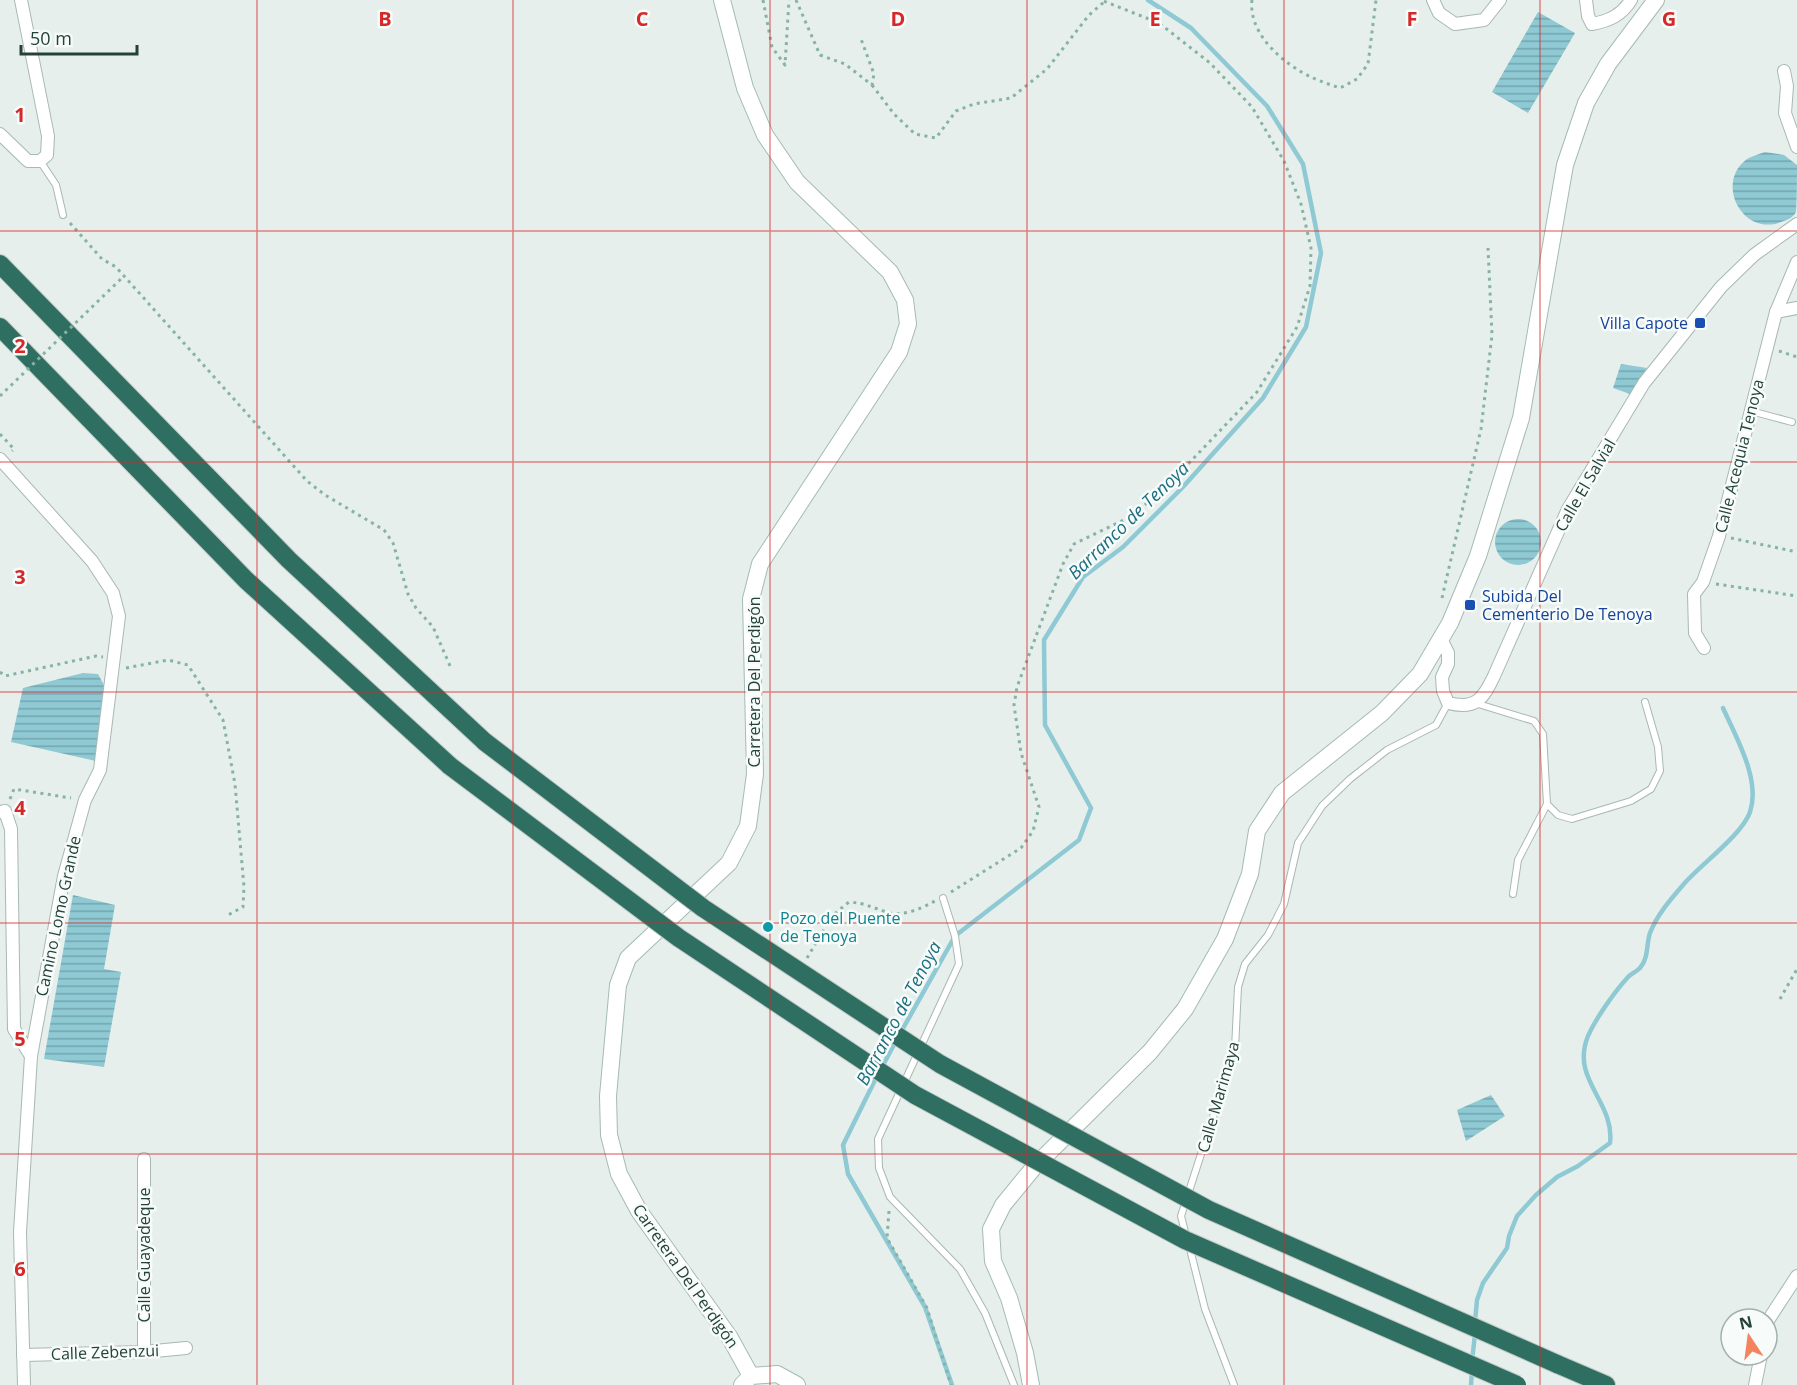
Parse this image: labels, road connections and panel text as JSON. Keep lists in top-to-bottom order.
{
  "streets": {
    "main road": ["Carretera Del Perdigón"],
    "street": [
      "Calle Acequia Tenoya",
      "Calle El Salvial",
      "Camino Lomo Grande",
      "Calle Guayadeque",
      "Calle Zebenzui"
    ],
    "lane": ["Calle Marimaya"]
  },
  "crossings": [
    ["Camino Lomo Grande", "Calle Zebenzui"],
    ["Calle Guayadeque", "Calle Zebenzui"]
  ],
  "water": ["Barranco de Tenoya"],
  "places": {
    "transit": ["Villa Capote", "Subida Del Cementerio De Tenoya"],
    "other": ["Pozo del Puente de Tenoya"]
  },
  "scale_bar": "50 m",
  "north": "top",
  "grid": {
    "columns": [
      "B",
      "C",
      "D",
      "E",
      "F",
      "G"
    ],
    "rows": [
      "1",
      "2",
      "3",
      "4",
      "5",
      "6"
    ]
  }
}
